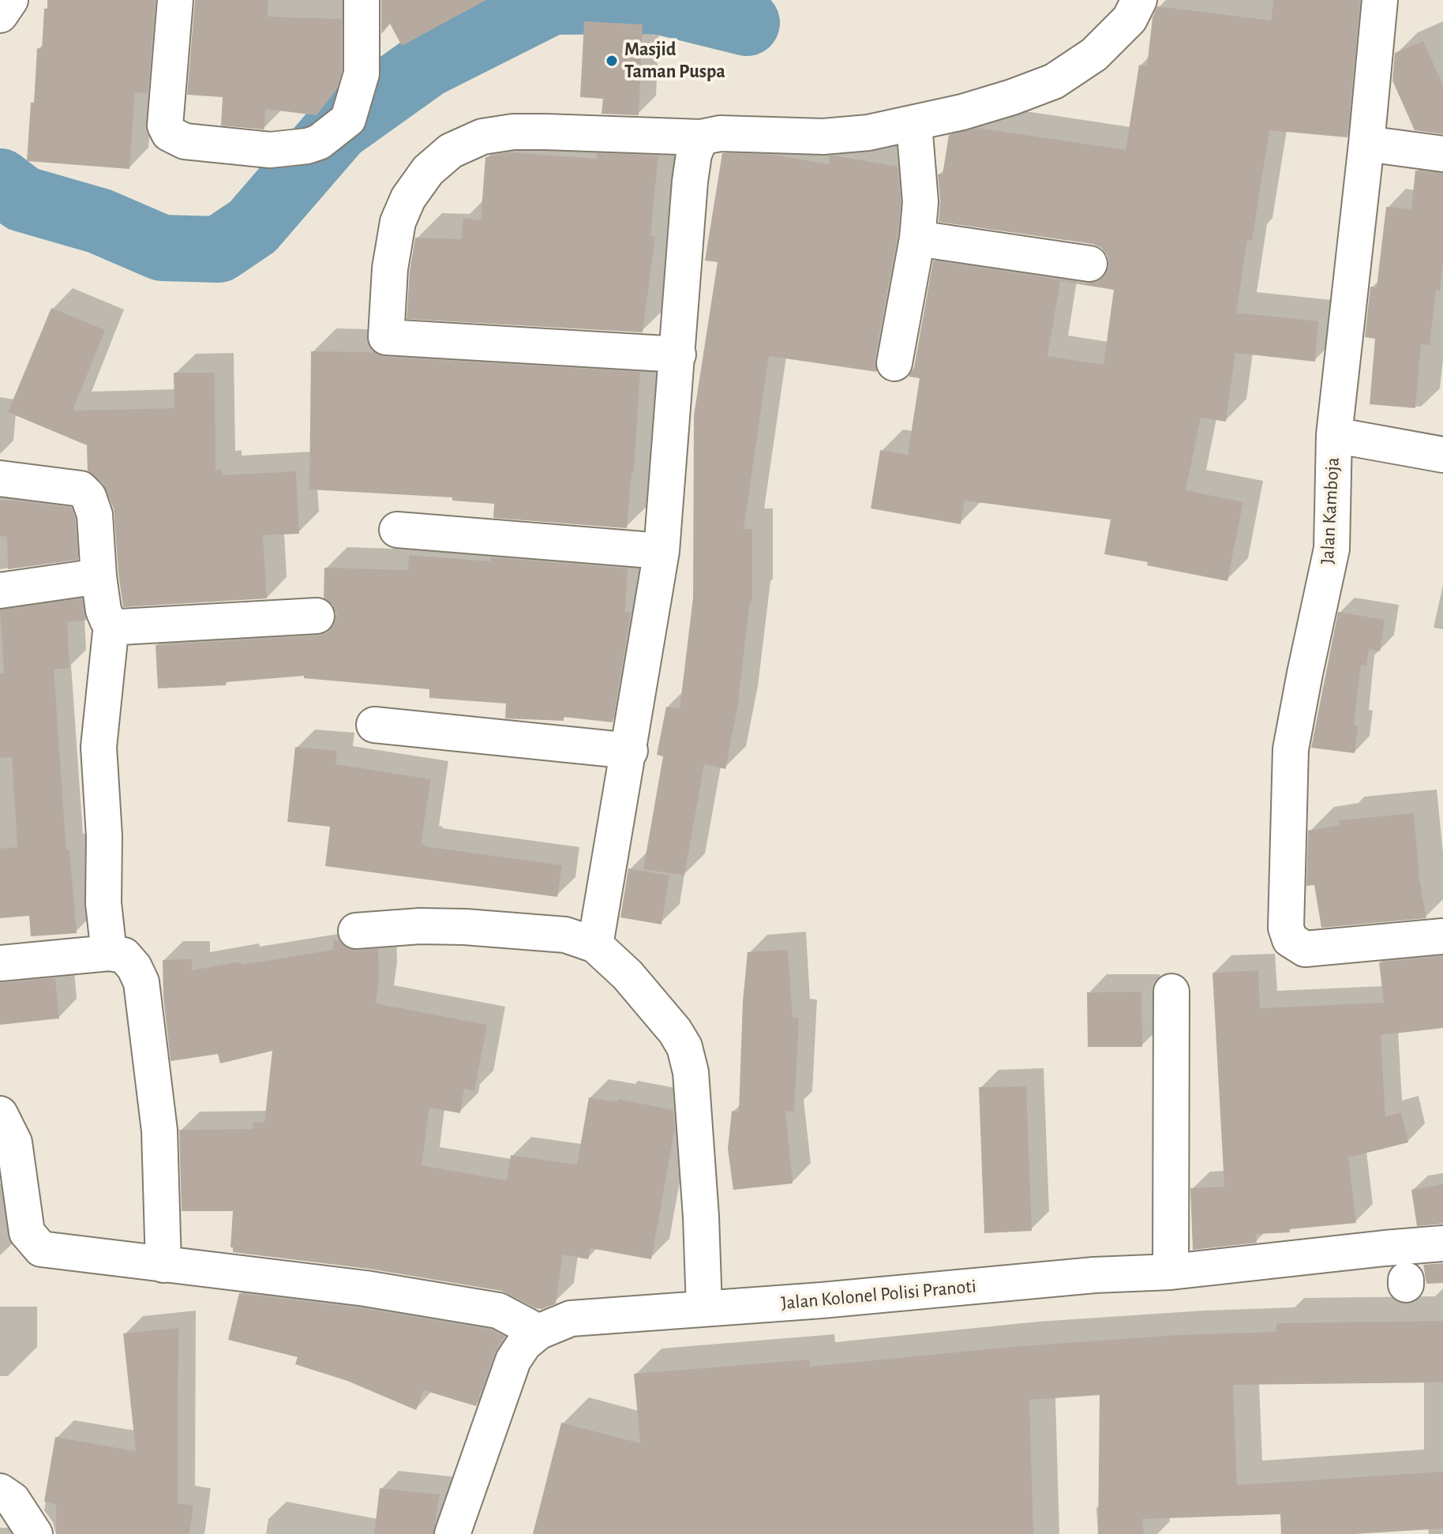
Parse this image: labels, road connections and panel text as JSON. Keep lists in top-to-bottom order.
{
  "streets": {
    "street": ["Jalan Kamboja", "Jalan Kolonel Polisi Pranoti"]
  },
  "places": ["Masjid Taman Puspa"]
}
